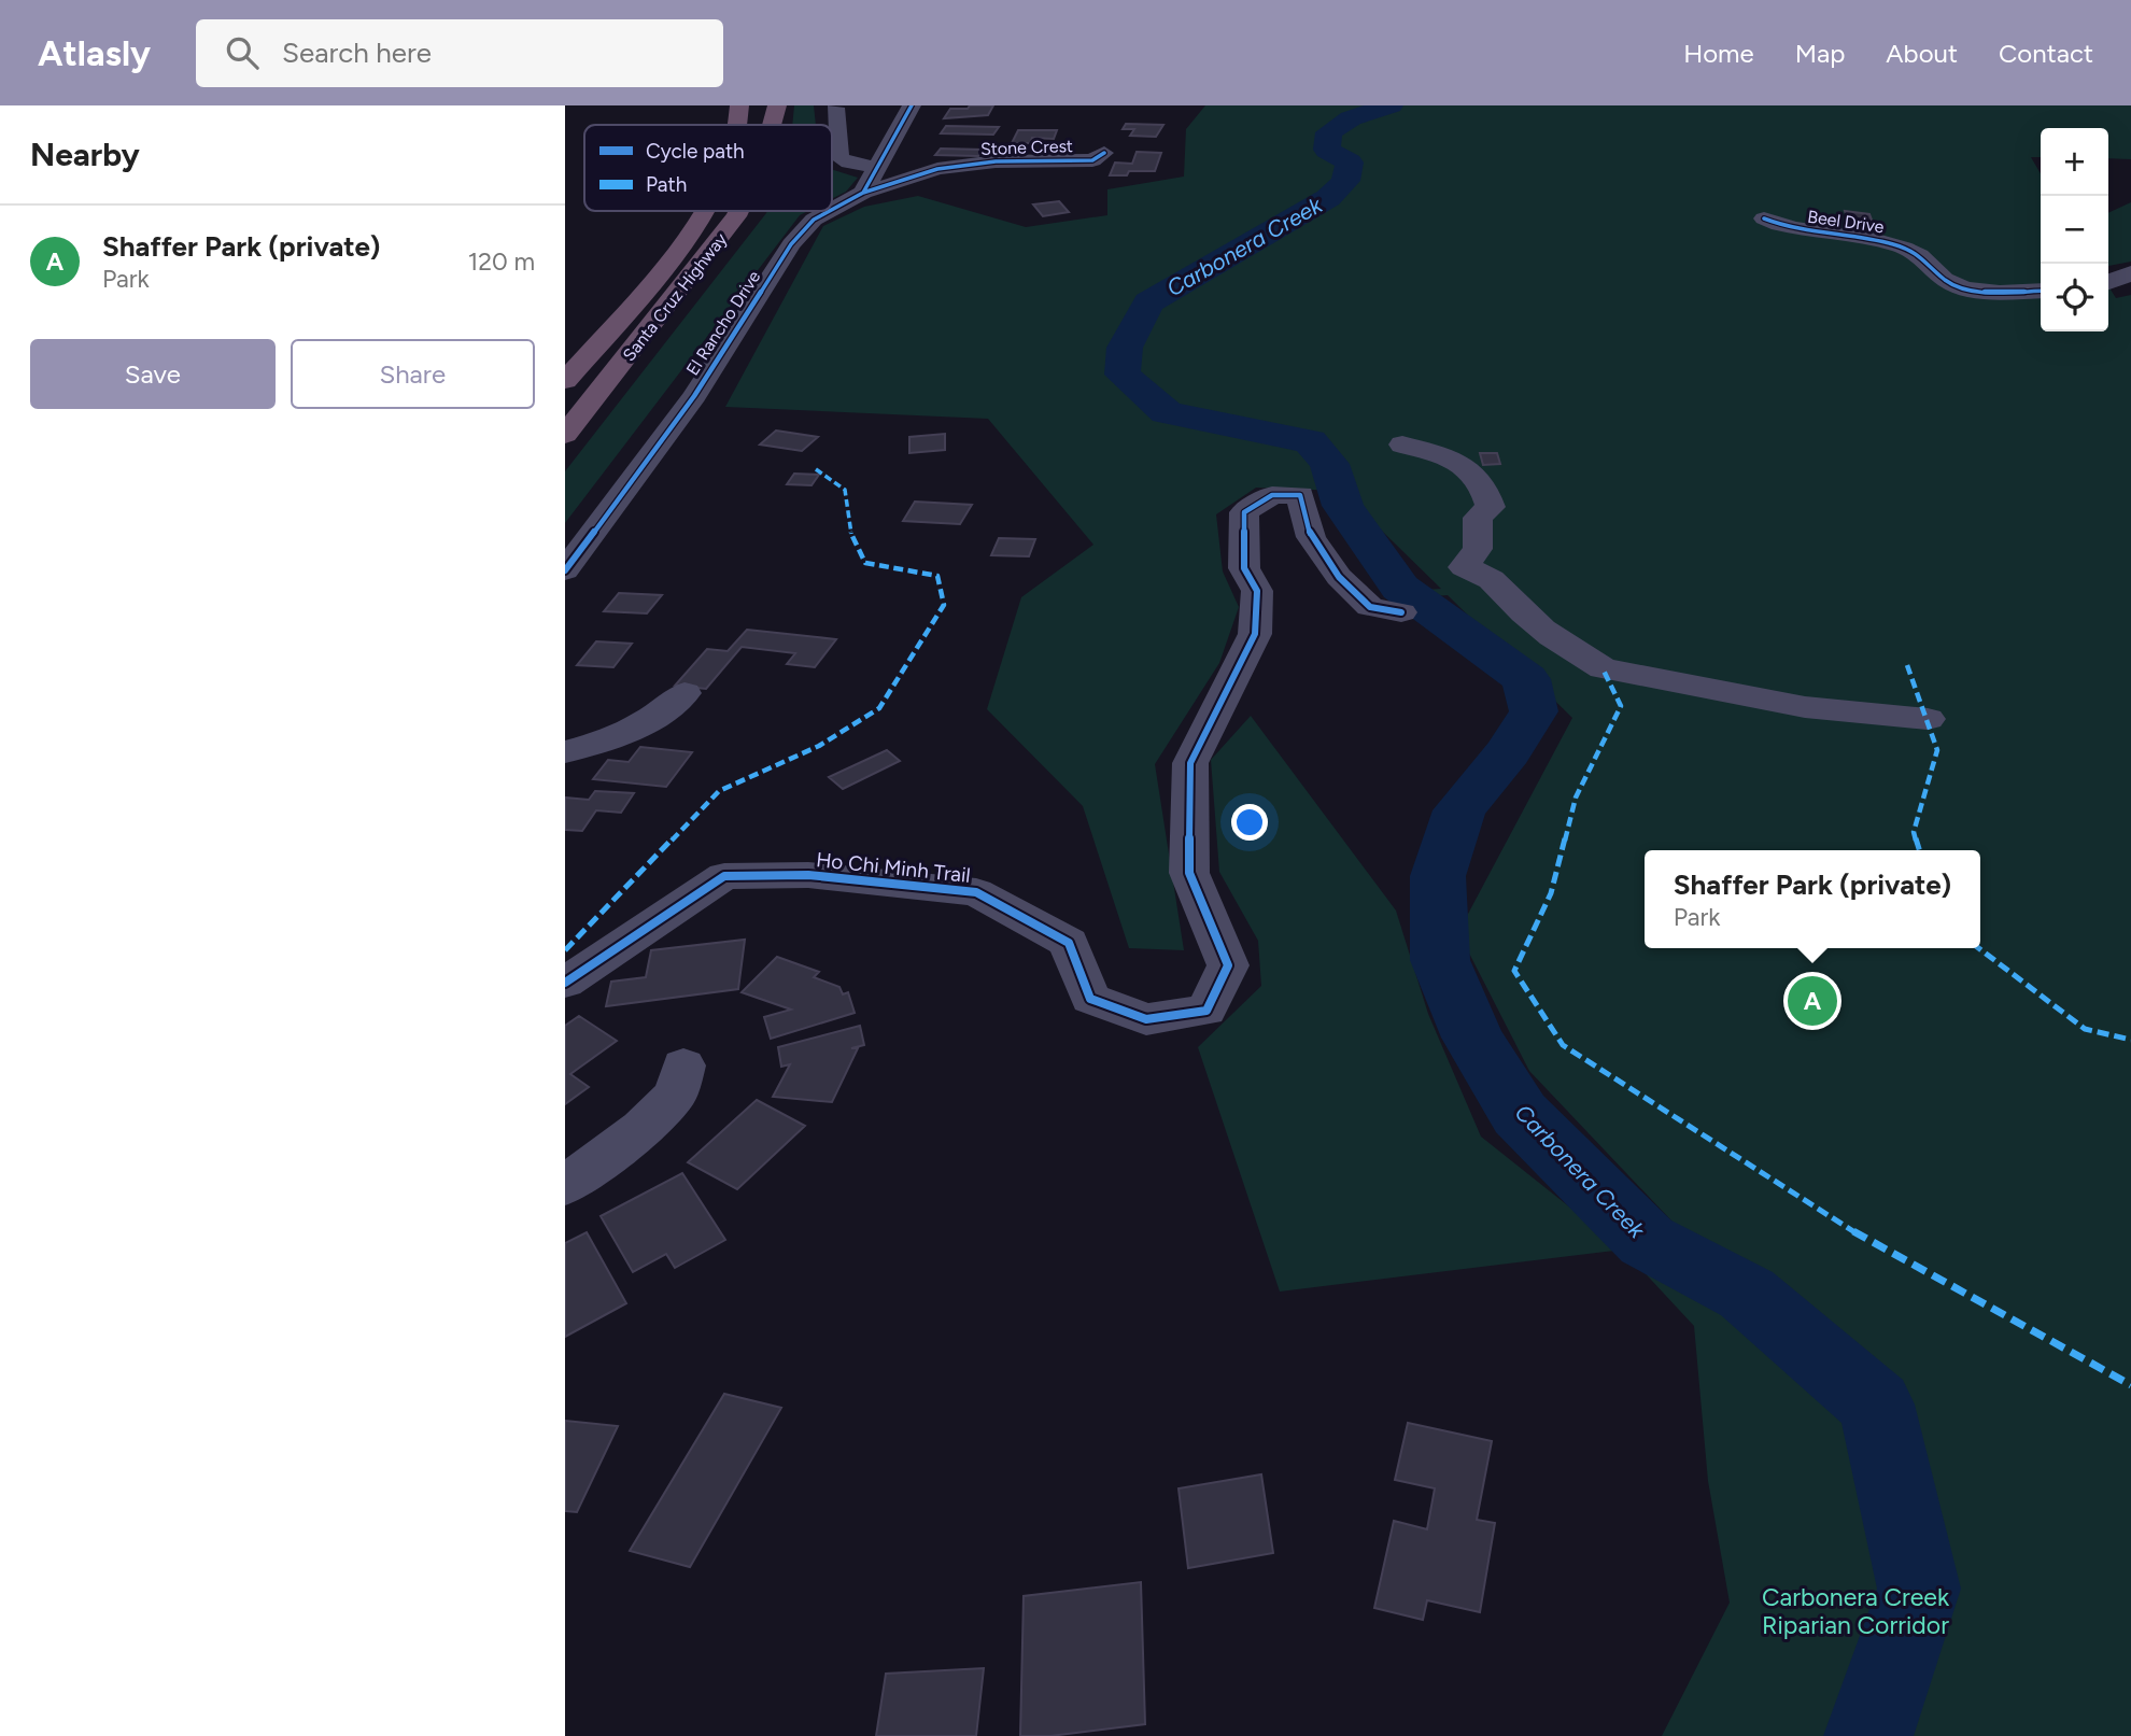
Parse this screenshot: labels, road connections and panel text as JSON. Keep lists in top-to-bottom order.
{
  "streets": {
    "highway": ["Santa Cruz Highway"],
    "street": [
      "Stone Crest",
      "Beel Drive",
      "El Rancho Drive",
      "Ho Chi Minh Trail"
    ]
  },
  "crossings": [
    ["Stone Crest", "El Rancho Drive"]
  ],
  "water": ["Carbonera Creek"],
  "parks": ["Carbonera Creek Riparian Corridor"],
  "legend": ["Cycle path", "Path"],
  "page": {
    "header": "Atlasly",
    "search": "Search here",
    "nav": [
      "Home",
      "Map",
      "About",
      "Contact"
    ],
    "heading": "Nearby",
    "map_buttons": ["+", "−"],
    "list": [
      {
        "mark": "A",
        "name": "Shaffer Park (private)",
        "note": "Park",
        "value": "120 m"
      }
    ],
    "buttons": ["Save", "Share"],
    "popup": ["Shaffer Park (private)", "Park"],
    "pins": "A"
  }
}
